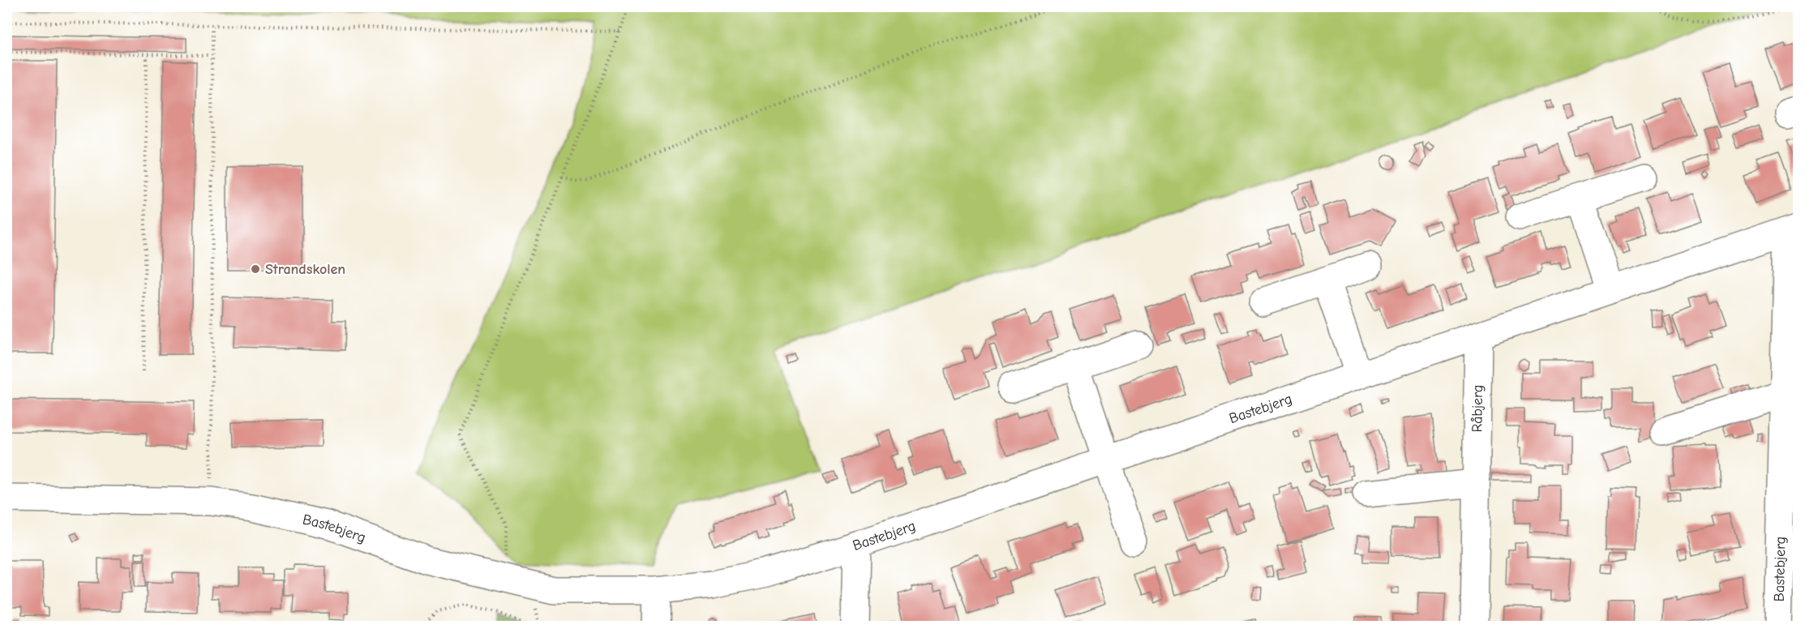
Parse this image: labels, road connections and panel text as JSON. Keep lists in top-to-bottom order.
{
  "streets": {
    "street": ["Bastebjerg", "Råbjerg"]
  },
  "crossings": [
    ["Bastebjerg", "Råbjerg"]
  ],
  "places": ["Strandskolen"]
}
